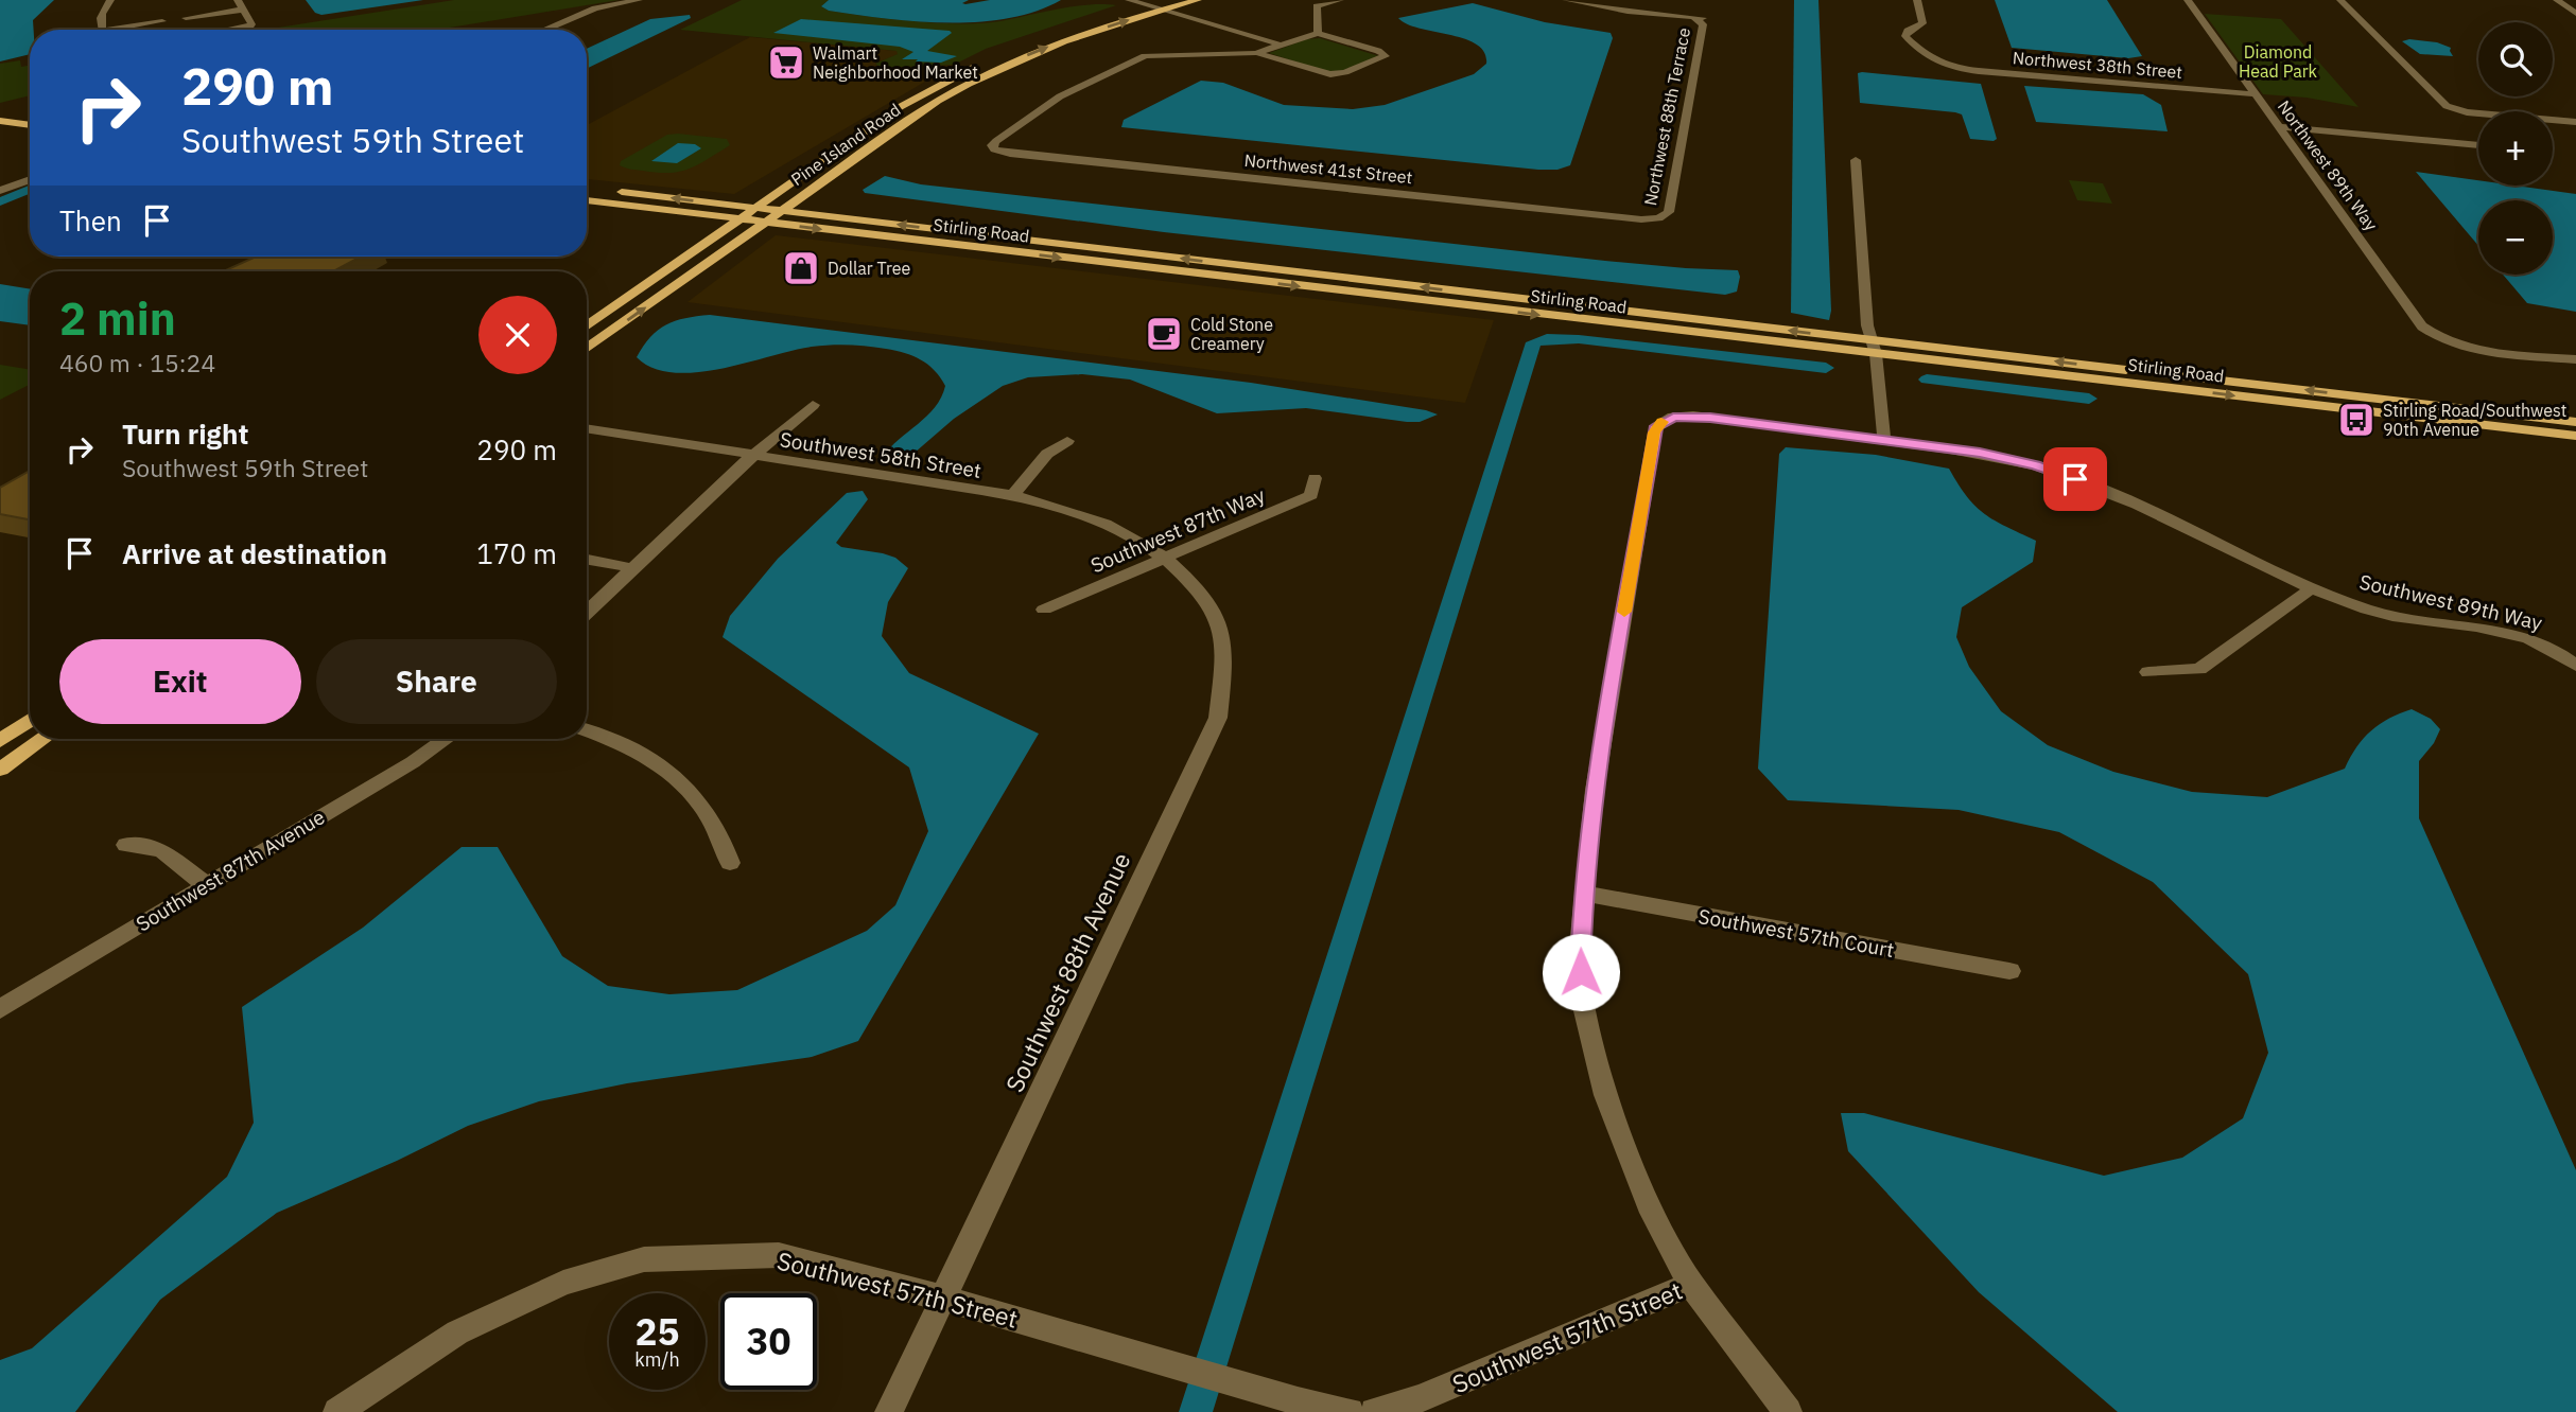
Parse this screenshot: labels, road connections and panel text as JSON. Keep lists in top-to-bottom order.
{
  "streets": {
    "main road": ["Pine Island Road", "Stirling Road"],
    "street": [
      "Northwest 38th Street",
      "Northwest 88th Terrace",
      "Northwest 89th Way",
      "Northwest 41st Street",
      "Southwest 58th Street",
      "Southwest 87th Way",
      "Southwest 89th Way",
      "Southwest 87th Avenue",
      "Southwest 57th Court",
      "Southwest 88th Avenue",
      "Southwest 57th Street"
    ]
  },
  "crossings": [
    ["Northwest 38th Street", "Northwest 89th Way"],
    ["Northwest 88th Terrace", "Northwest 41st Street"],
    ["Pine Island Road", "Stirling Road"],
    ["Southwest 58th Street", "Southwest 87th Way"],
    ["Southwest 58th Street", "Southwest 88th Avenue"],
    ["Southwest 87th Way", "Southwest 88th Avenue"],
    ["Southwest 89th Way", "Southwest 57th Court"],
    ["Southwest 88th Avenue", "Southwest 57th Street"]
  ],
  "parks": ["Diamond Head Park"],
  "places": {
    "supermarket": ["Walmart Neighborhood Market"],
    "shop": ["Dollar Tree"],
    "cafe": ["Cold Stone Creamery"],
    "bus stop": ["Stirling Road/Southwest 90th Avenue"]
  },
  "page": {
    "map_buttons": ["+", "−"],
    "turn": ["290 m", "Southwest 59th Street"],
    "then": "Then",
    "heading": ["2 min", "460 m · 15:24"],
    "list": [
      {
        "name": "Turn right",
        "note": "Southwest 59th Street",
        "value": "290 m"
      },
      {
        "name": "Arrive at destination",
        "value": "170 m"
      }
    ],
    "buttons": ["Exit", "Share"],
    "speed": "25 km/h",
    "limit": "30"
  }
}
